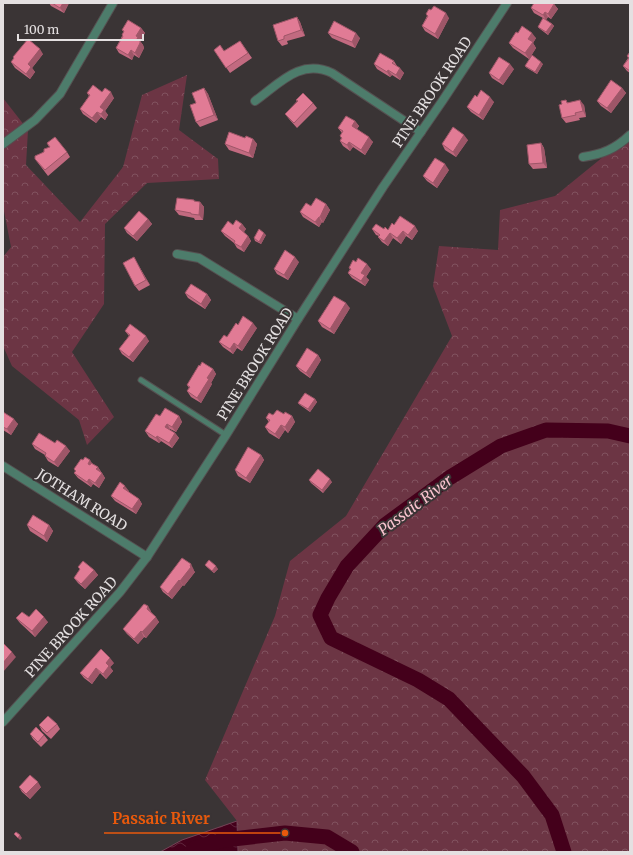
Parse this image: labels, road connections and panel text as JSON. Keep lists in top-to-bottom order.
{
  "streets": {
    "street": ["PINE BROOK ROAD", "JOTHAM ROAD"]
  },
  "crossings": [
    ["PINE BROOK ROAD", "JOTHAM ROAD"]
  ],
  "water": ["Passaic River"],
  "places": ["Passaic River"],
  "scale_bar": "100 m"
}
